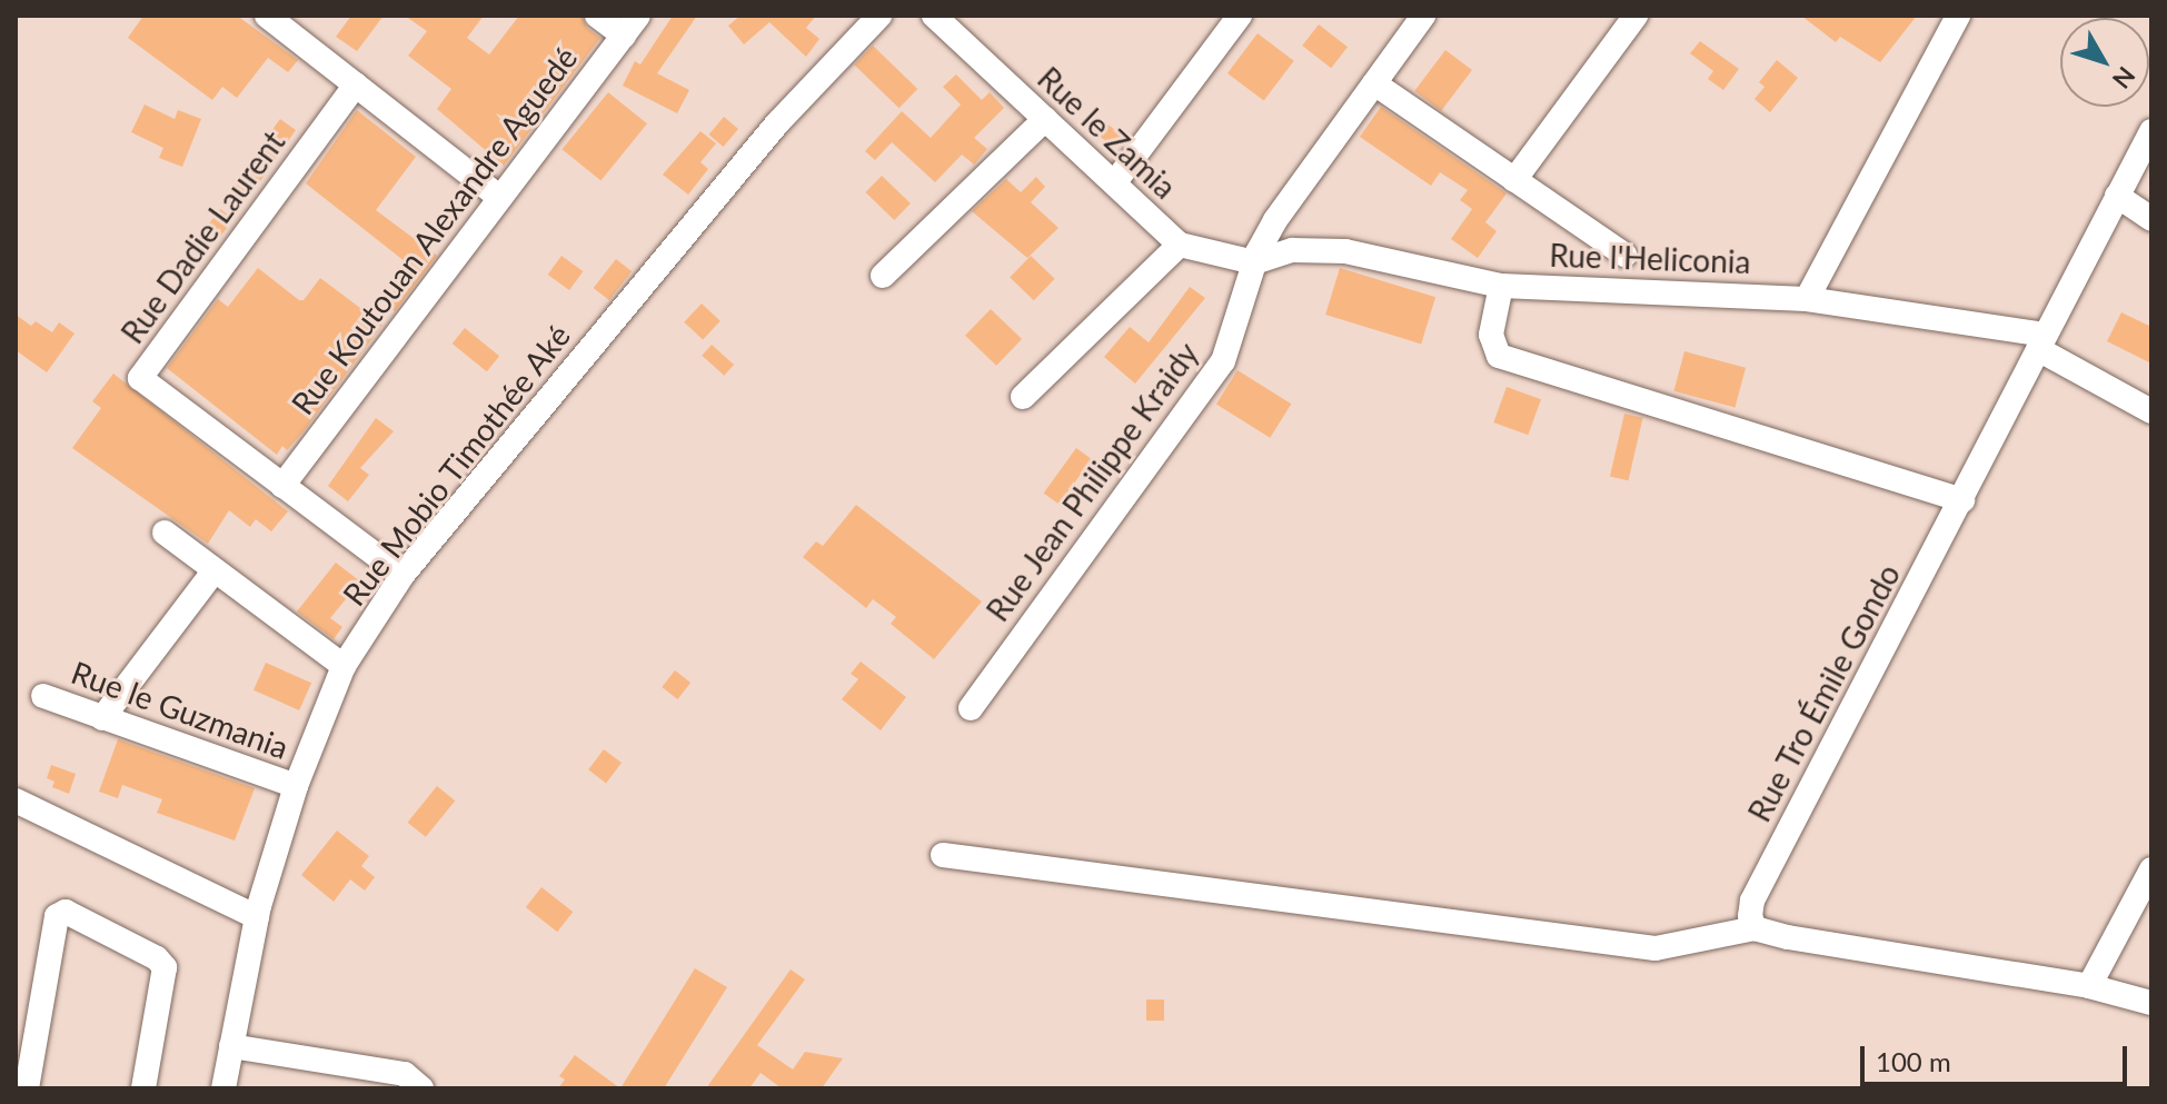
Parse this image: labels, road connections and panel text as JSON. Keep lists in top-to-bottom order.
{
  "streets": {
    "street": [
      "Rue le Zamia",
      "Rue Koutouan Alexandre Aguedé",
      "Rue Dadie Laurent",
      "Rue l'Heliconia",
      "Rue Mobio Timothée Aké",
      "Rue Jean Philippe Kraidy",
      "Rue Tro Émile Gondo",
      "Rue le Guzmania"
    ]
  },
  "crossings": [
    ["Rue le Zamia", "Rue l'Heliconia"],
    ["Rue le Zamia", "Rue Jean Philippe Kraidy"],
    ["Rue Koutouan Alexandre Aguedé", "Rue Dadie Laurent"],
    ["Rue Dadie Laurent", "Rue Mobio Timothée Aké"],
    ["Rue l'Heliconia", "Rue Jean Philippe Kraidy"],
    ["Rue l'Heliconia", "Rue Tro Émile Gondo"],
    ["Rue Mobio Timothée Aké", "Rue le Guzmania"]
  ],
  "scale_bar": "100 m",
  "north": "bottom right"
}
